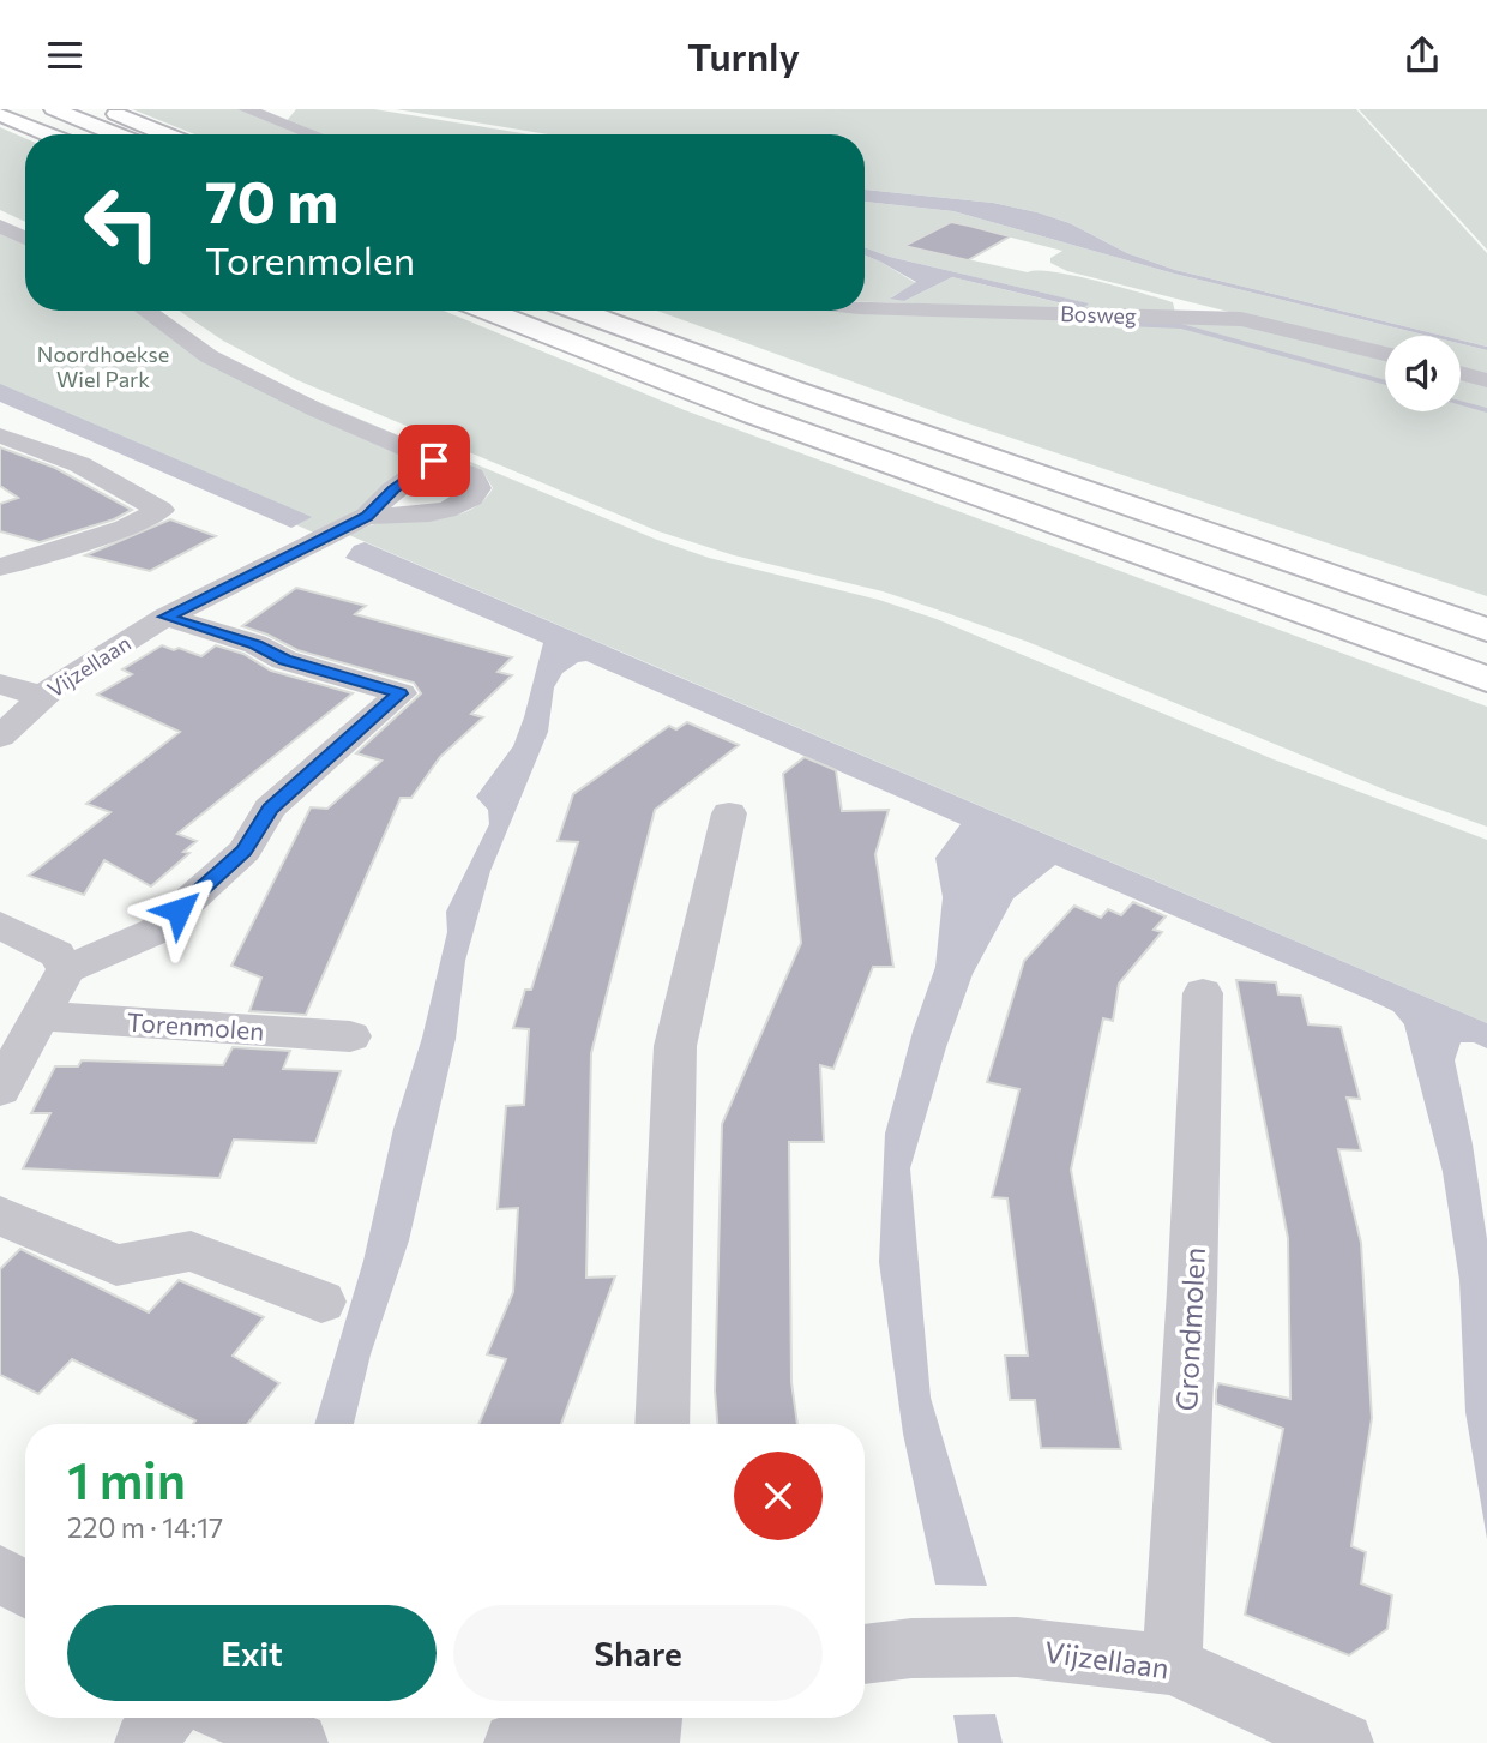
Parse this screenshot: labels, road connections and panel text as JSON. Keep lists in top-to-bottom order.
{
  "streets": {
    "street": [
      "Bosweg",
      "Vijzellaan",
      "Torenmolen",
      "Grondmolen"
    ]
  },
  "crossings": [
    ["Vijzellaan", "Grondmolen"]
  ],
  "parks": ["Noordhoekse Wiel Park"],
  "page": {
    "header": "Turnly",
    "turn": ["70 m", "Torenmolen"],
    "heading": ["1 min", "220 m · 14:17"],
    "buttons": ["Exit", "Share"]
  }
}
